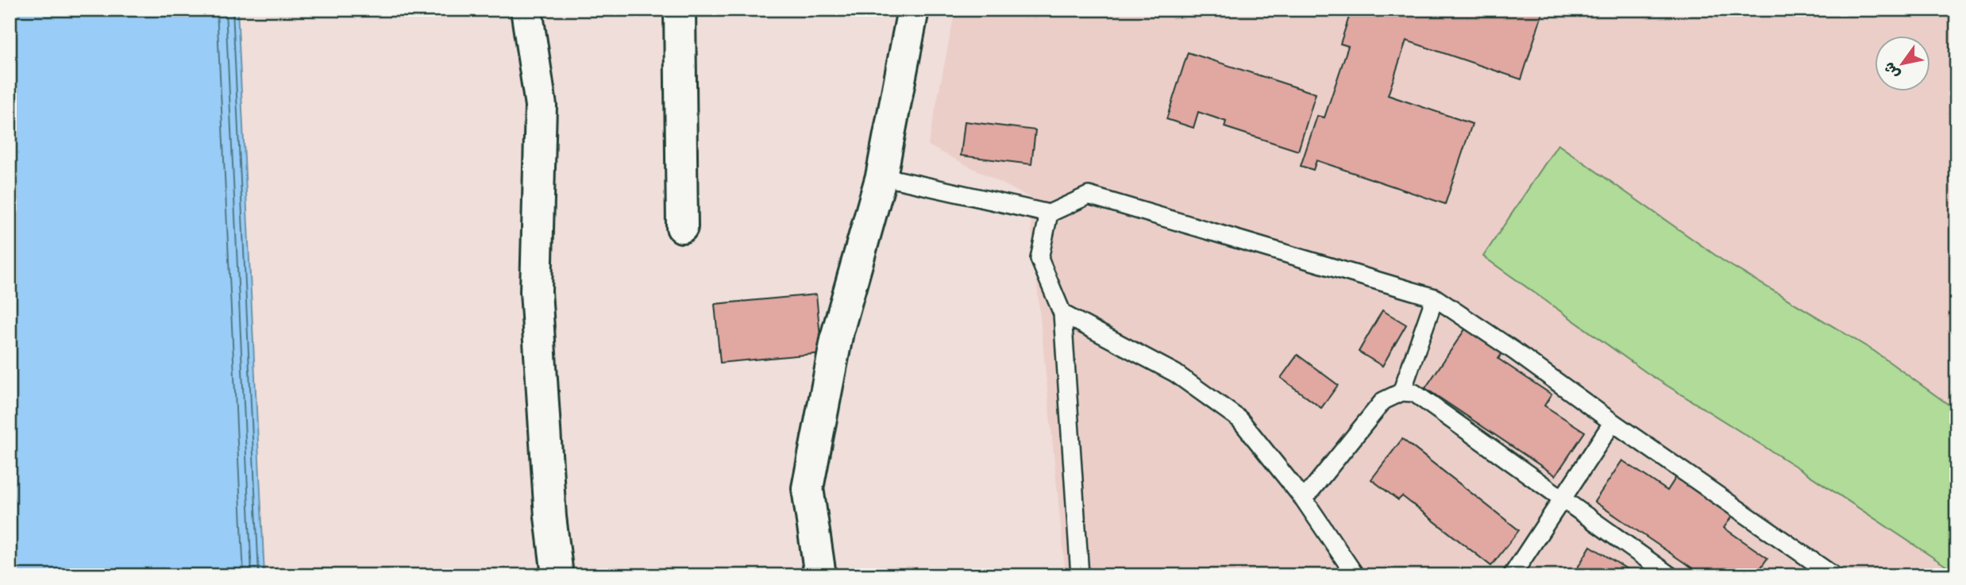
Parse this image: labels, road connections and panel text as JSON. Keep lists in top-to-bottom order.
{
  "north": "bottom left"
}
